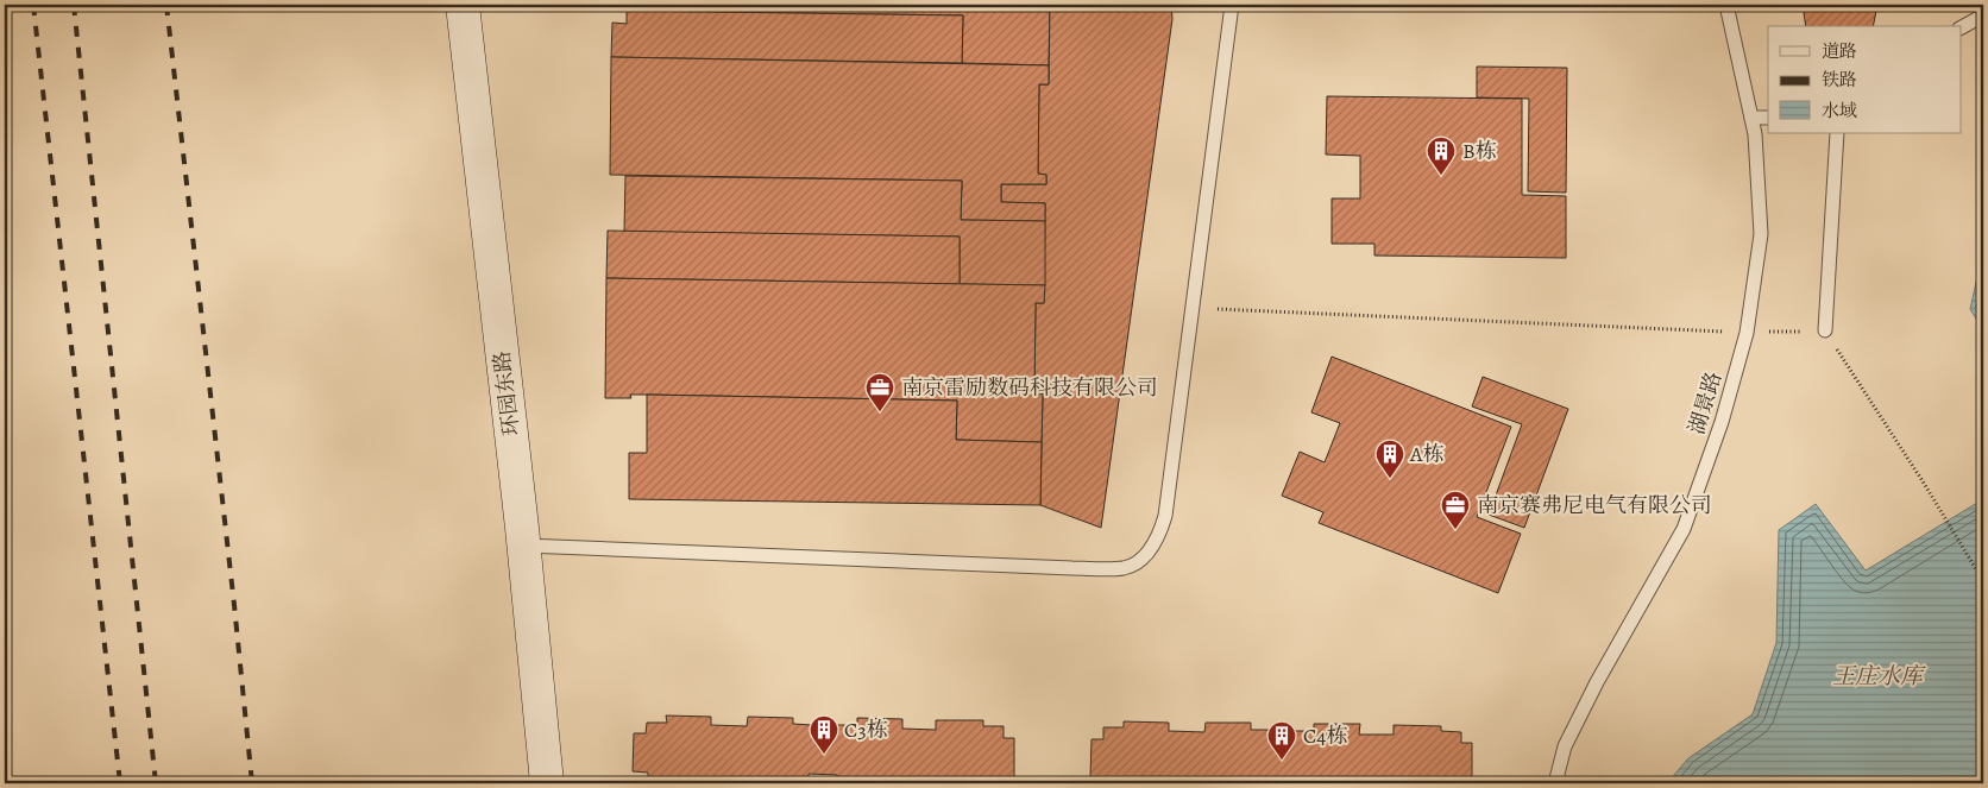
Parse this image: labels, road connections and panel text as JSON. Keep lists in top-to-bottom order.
{
  "streets": {
    "street": ["环园东路"],
    "lane": ["湖景路"]
  },
  "water": ["王庄水库"],
  "places": {
    "building": [
      "B栋",
      "A栋",
      "C3栋",
      "C4栋"
    ],
    "office": ["南京雷励数码科技有限公司", "南京赛弗尼电气有限公司"]
  },
  "legend": ["道路", "铁路", "水域"]
}
